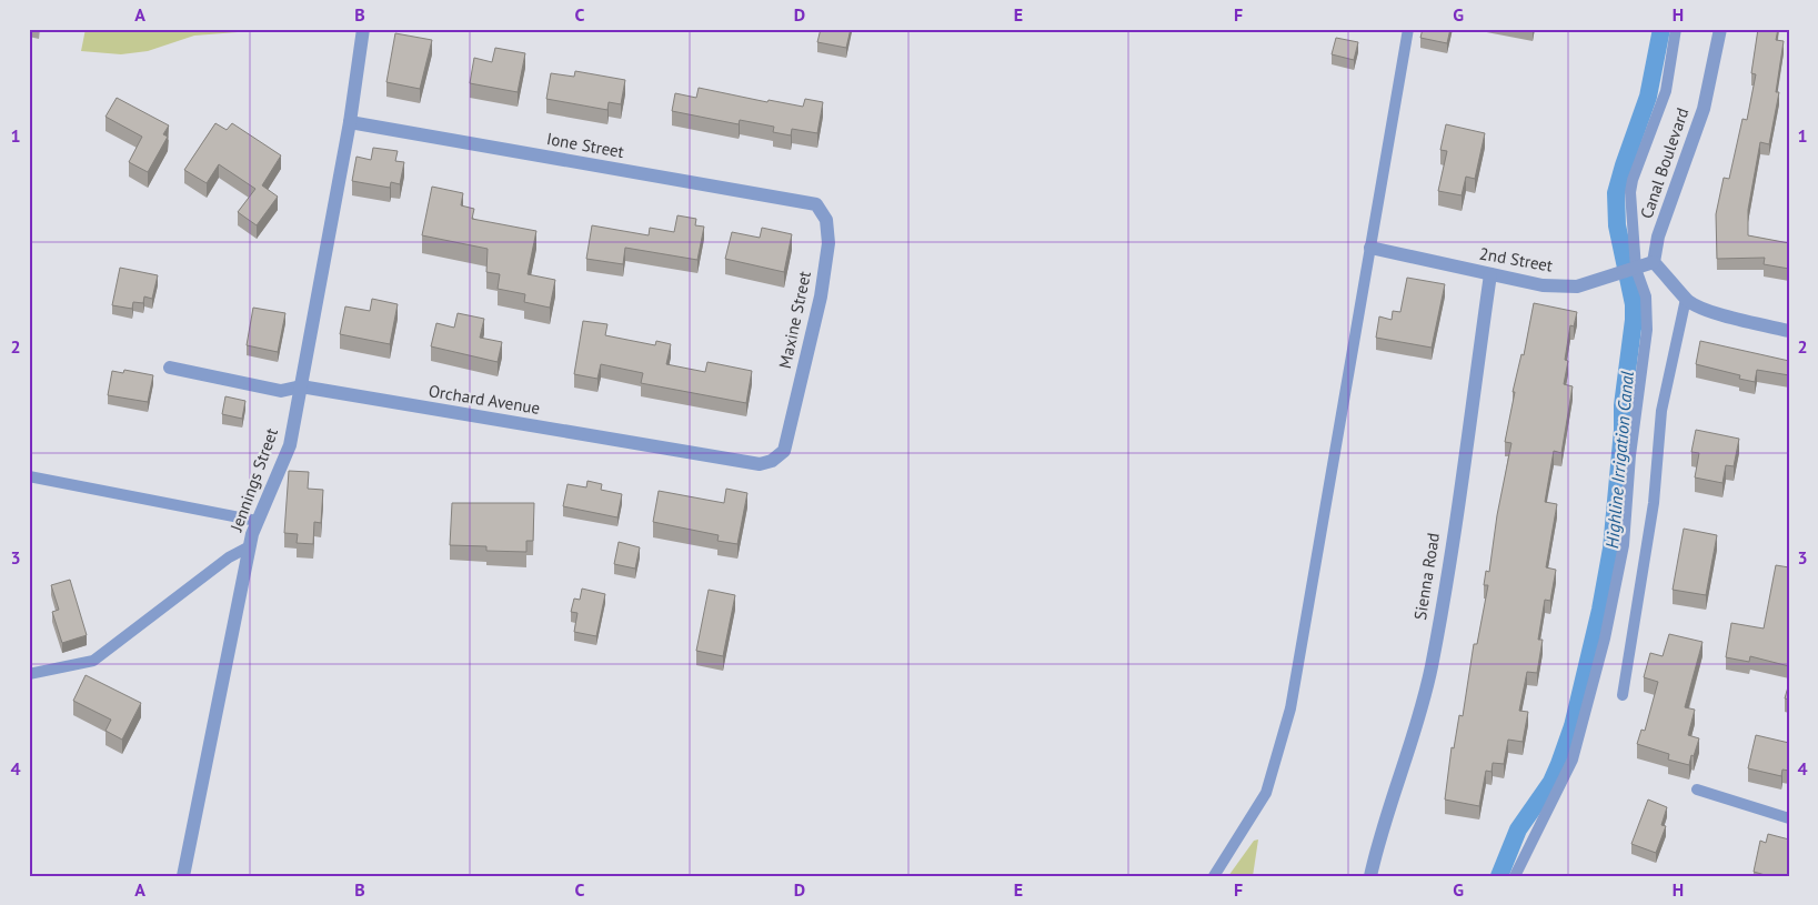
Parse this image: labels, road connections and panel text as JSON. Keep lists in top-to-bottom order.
{
  "streets": {
    "street": [
      "Ione Street",
      "Canal Boulevard",
      "2nd Street",
      "Maxine Street",
      "Orchard Avenue",
      "Jennings Street",
      "Sienna Road"
    ]
  },
  "crossings": [
    ["Ione Street", "Maxine Street"],
    ["Ione Street", "Jennings Street"],
    ["Canal Boulevard", "2nd Street"],
    ["2nd Street", "Sienna Road"],
    ["Maxine Street", "Orchard Avenue"],
    ["Orchard Avenue", "Jennings Street"]
  ],
  "water": ["Highline Irrigation Canal"],
  "grid": {
    "columns": [
      "A",
      "B",
      "C",
      "D",
      "E",
      "F",
      "G",
      "H"
    ],
    "rows": [
      "1",
      "2",
      "3",
      "4"
    ]
  }
}
